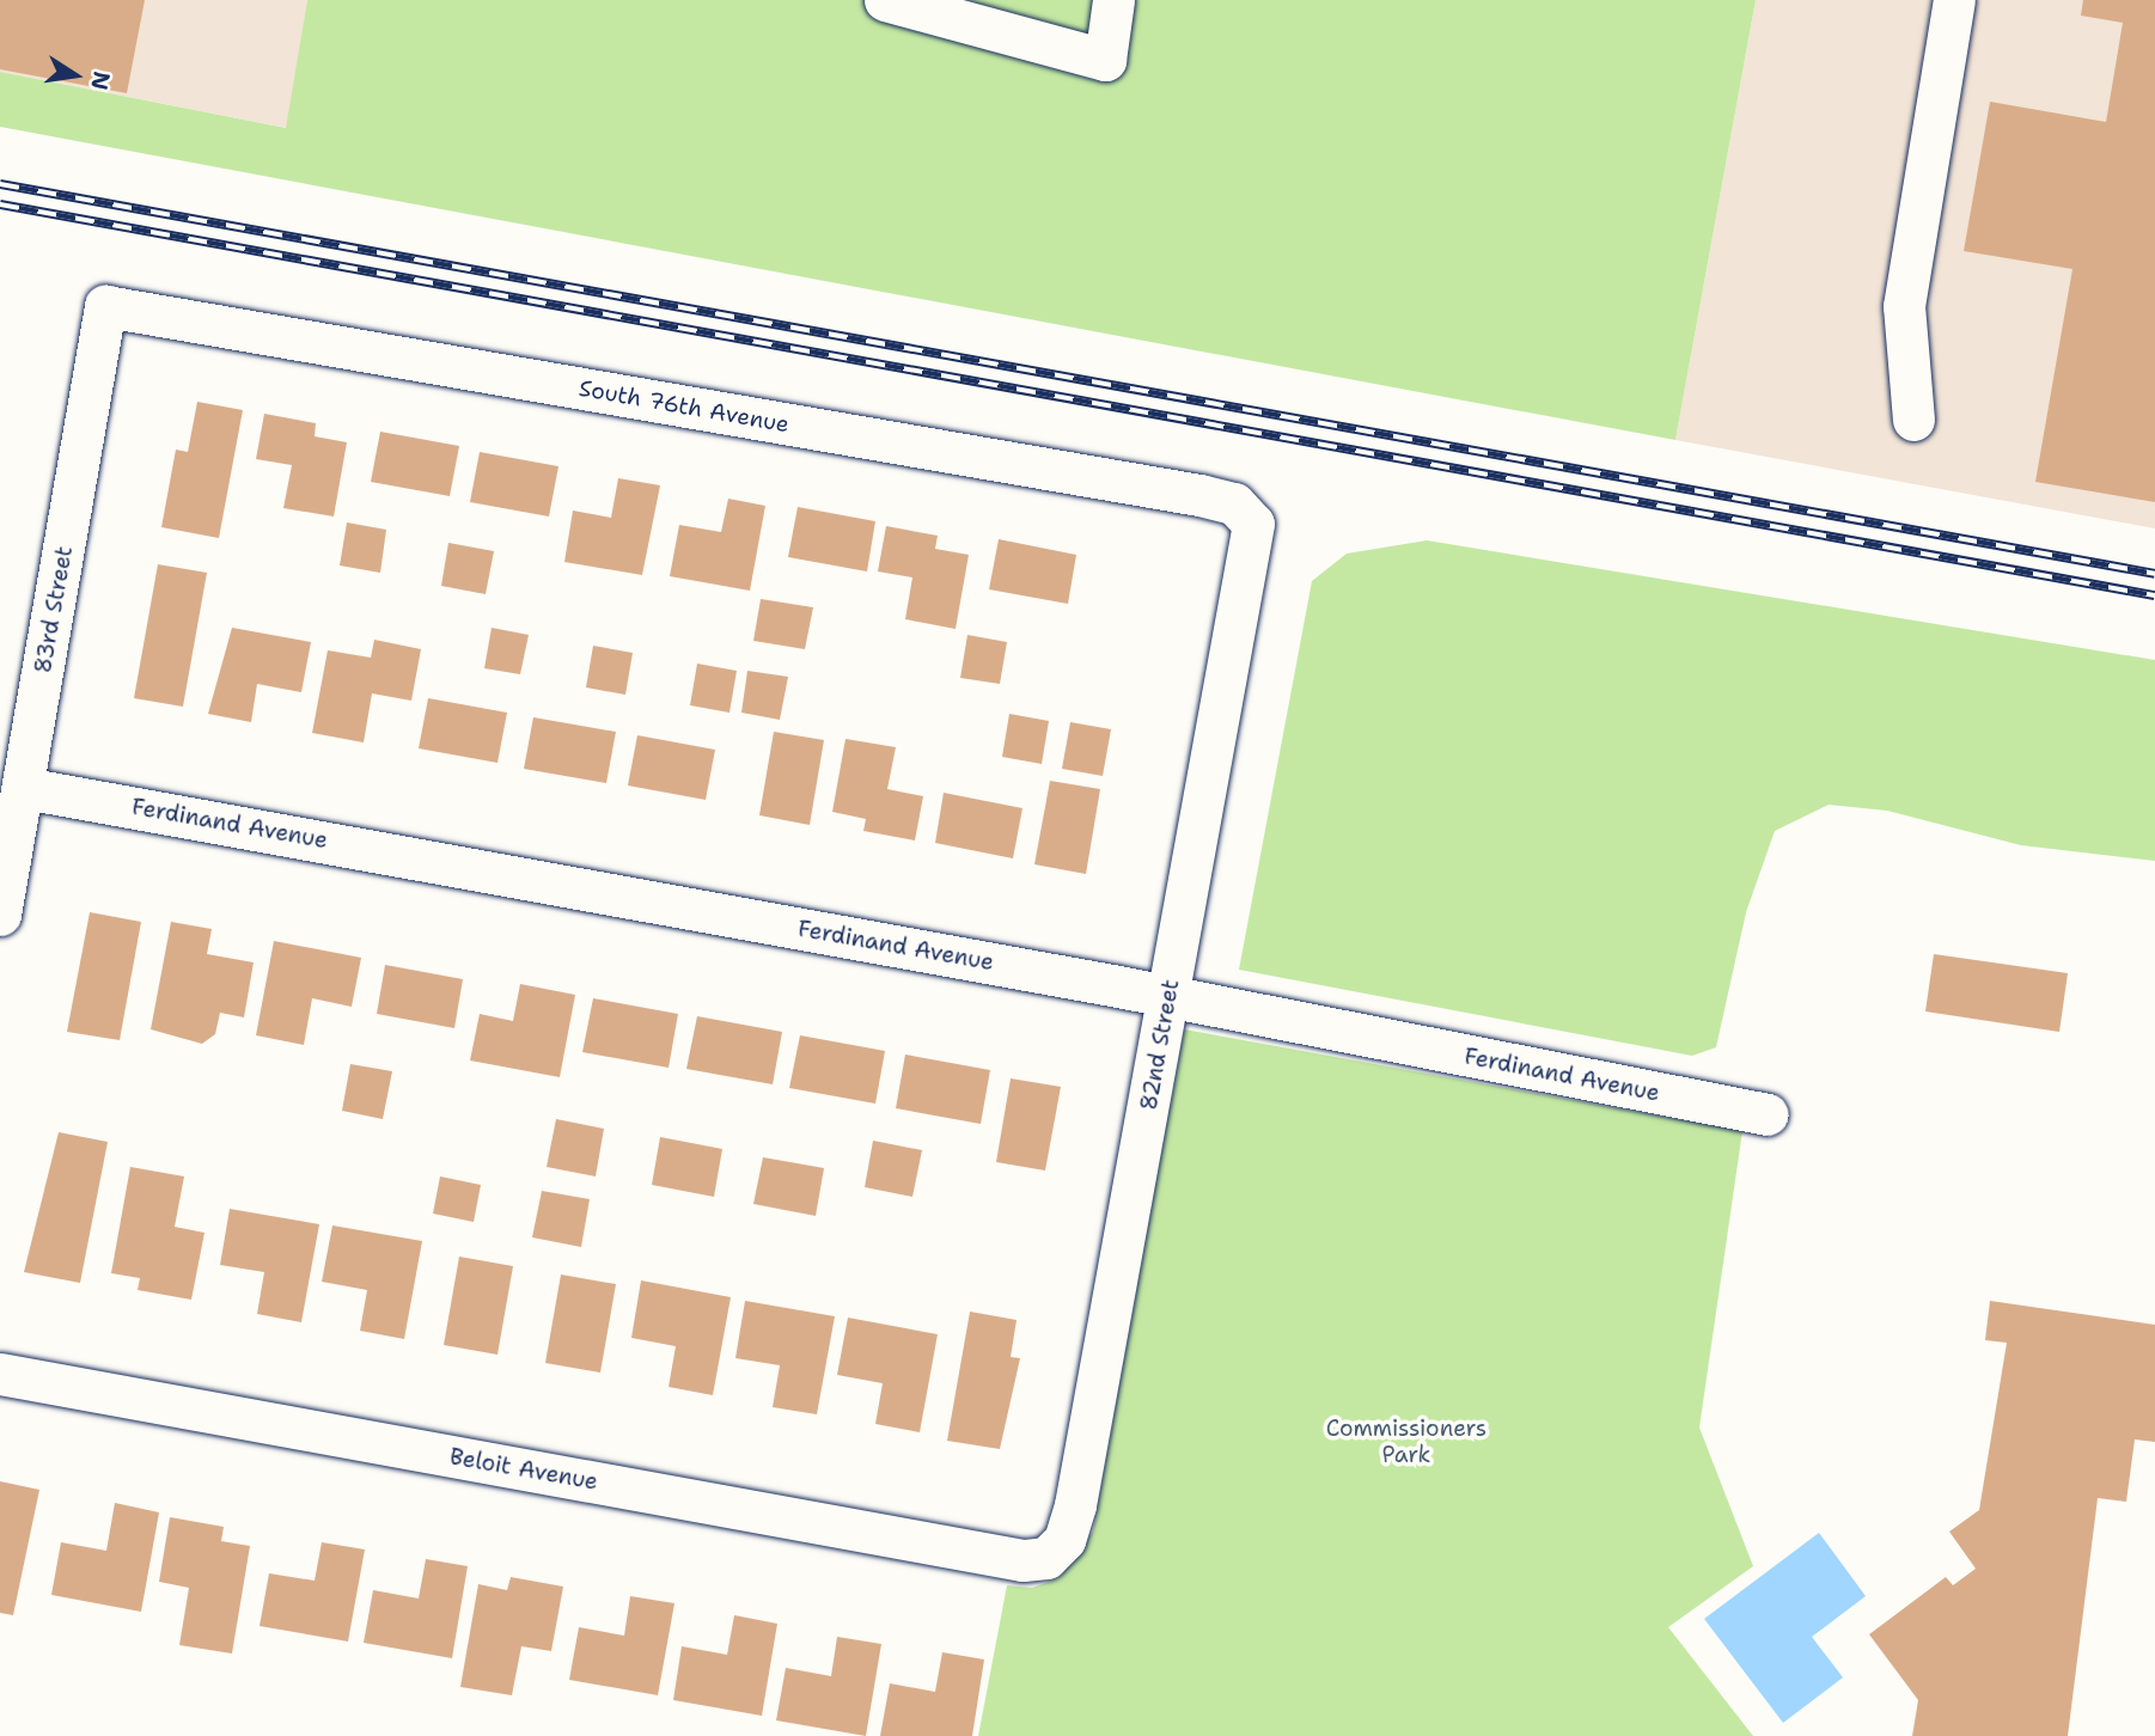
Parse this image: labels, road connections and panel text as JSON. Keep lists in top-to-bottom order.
{
  "streets": {
    "street": [
      "South 76th Avenue",
      "83rd Street",
      "Ferdinand Avenue",
      "82nd Street",
      "Beloit Avenue"
    ]
  },
  "crossings": [
    ["South 76th Avenue", "83rd Street"],
    ["South 76th Avenue", "82nd Street"],
    ["83rd Street", "Ferdinand Avenue"],
    ["Ferdinand Avenue", "82nd Street"],
    ["82nd Street", "Beloit Avenue"]
  ],
  "parks": ["Commissioners Park"],
  "north": "right"
}
